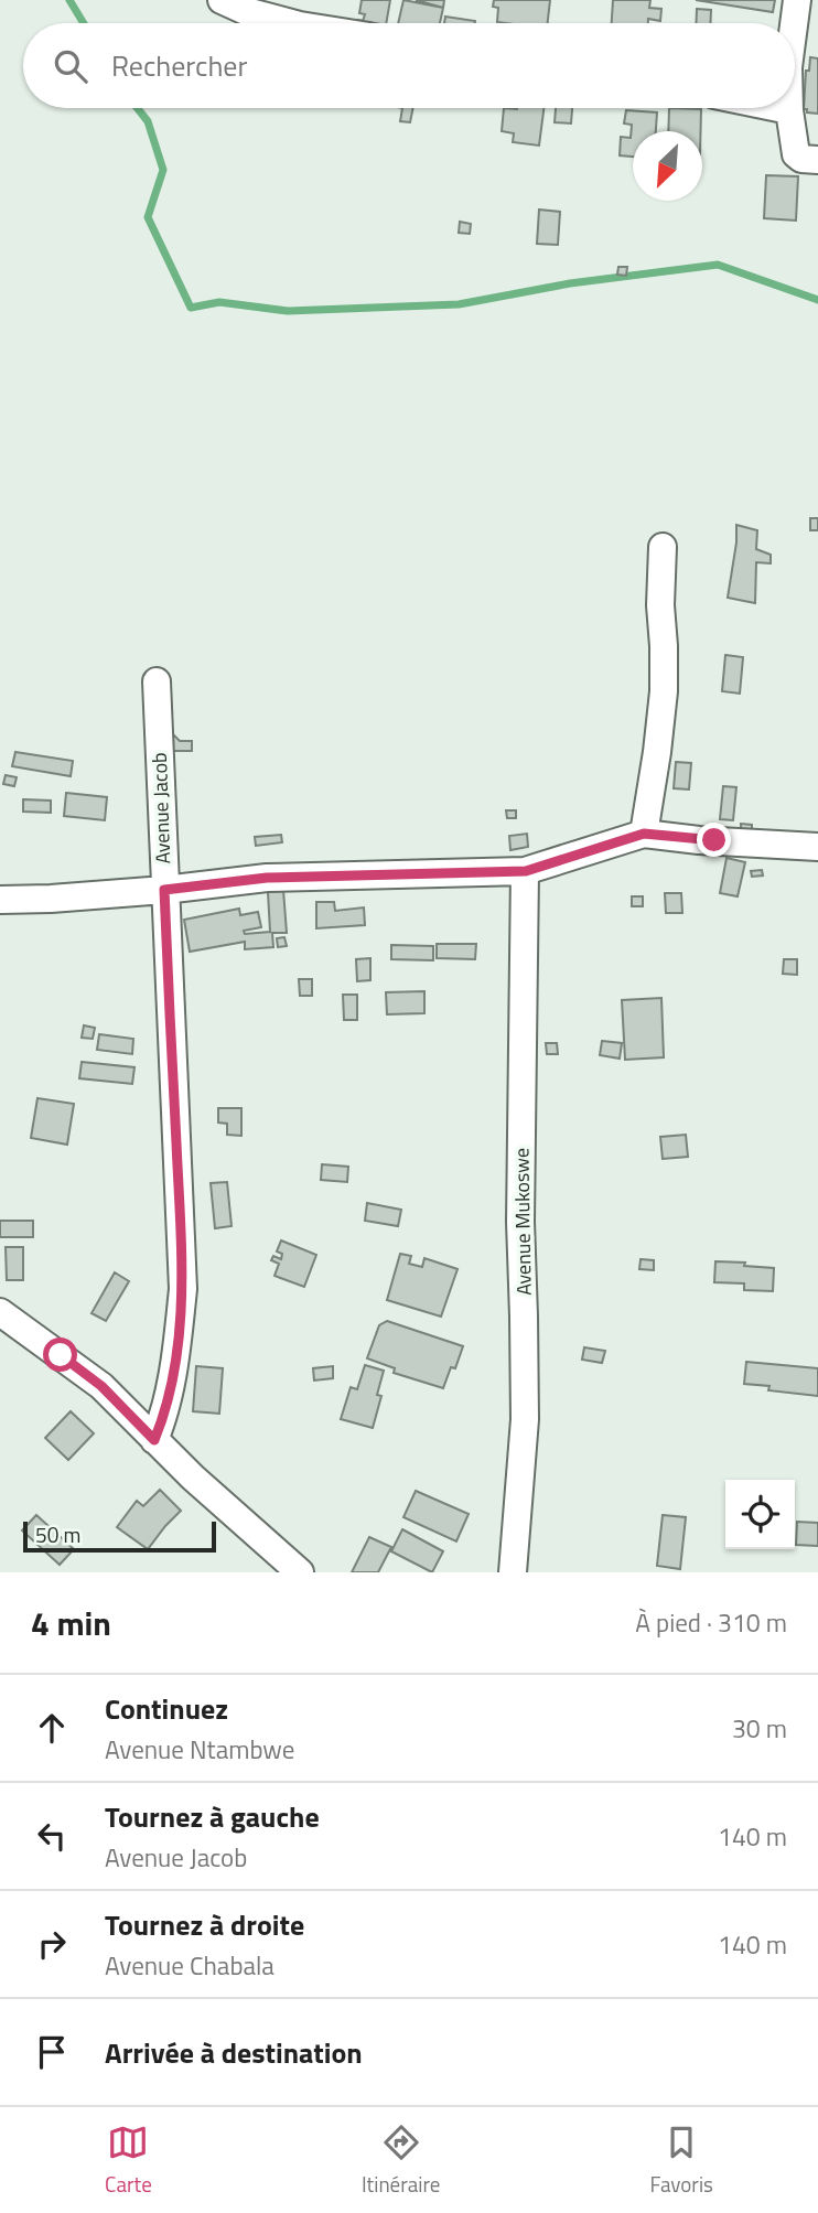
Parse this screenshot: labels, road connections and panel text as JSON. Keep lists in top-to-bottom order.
{
  "streets": {
    "street": ["Avenue Jacob", "Avenue Mukoswe"]
  },
  "scale_bar": "50 m",
  "north": "bottom left",
  "page": {
    "search": "Rechercher",
    "scale": "50 m",
    "heading": ["4 min", "À pied · 310 m"],
    "list": [
      ["Continuez", "Avenue Ntambwe", "30 m"],
      ["Tournez à gauche", "Avenue Jacob", "140 m"],
      ["Tournez à droite", "Avenue Chabala", "140 m"],
      "Arrivée à destination"
    ],
    "nav": ["Carte", "Itinéraire", "Favoris"]
  }
}
